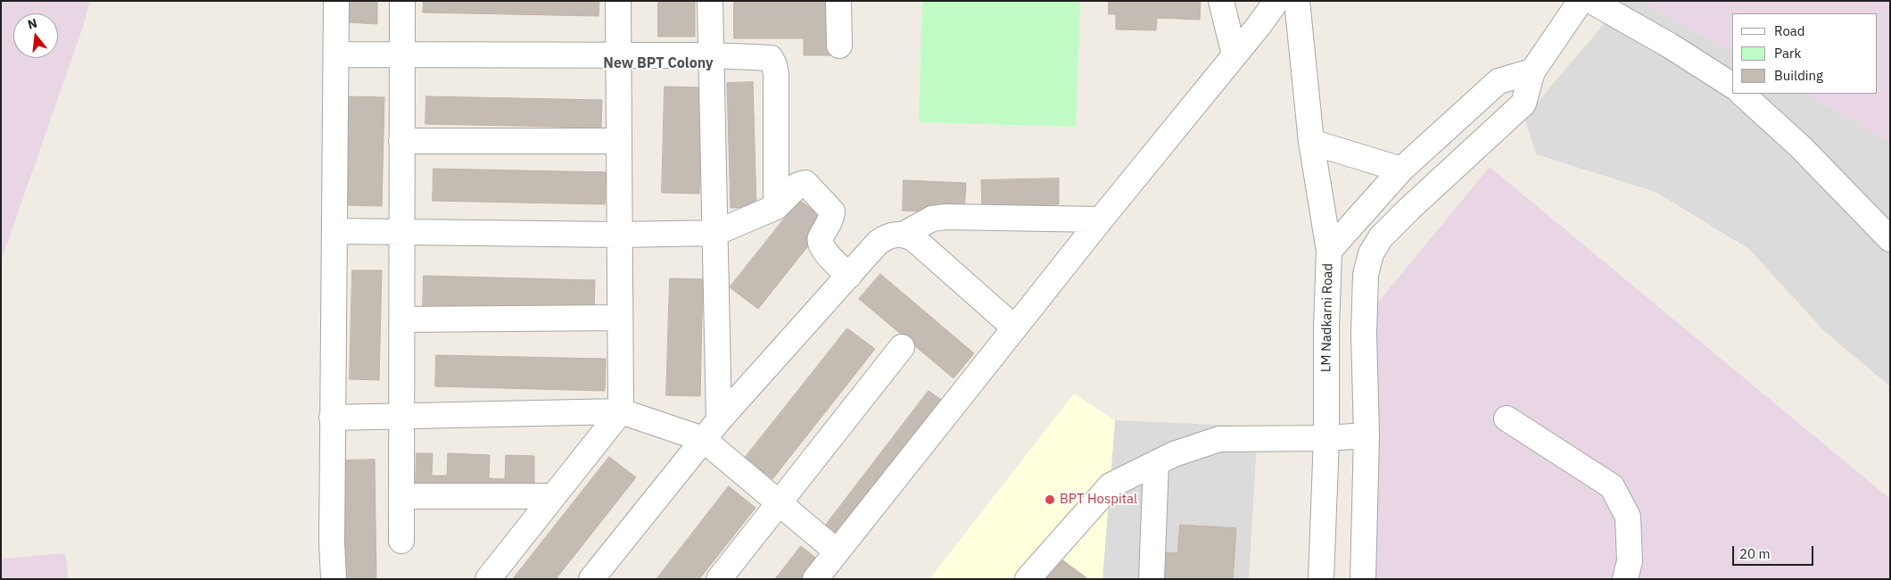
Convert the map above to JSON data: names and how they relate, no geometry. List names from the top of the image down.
{
  "streets": {
    "street": ["LM Nadkarni Road"]
  },
  "districts": ["New BPT Colony"],
  "places": ["BPT Hospital"],
  "legend": ["Road", "Park", "Building"],
  "scale_bar": "20 m",
  "north": "top"
}
